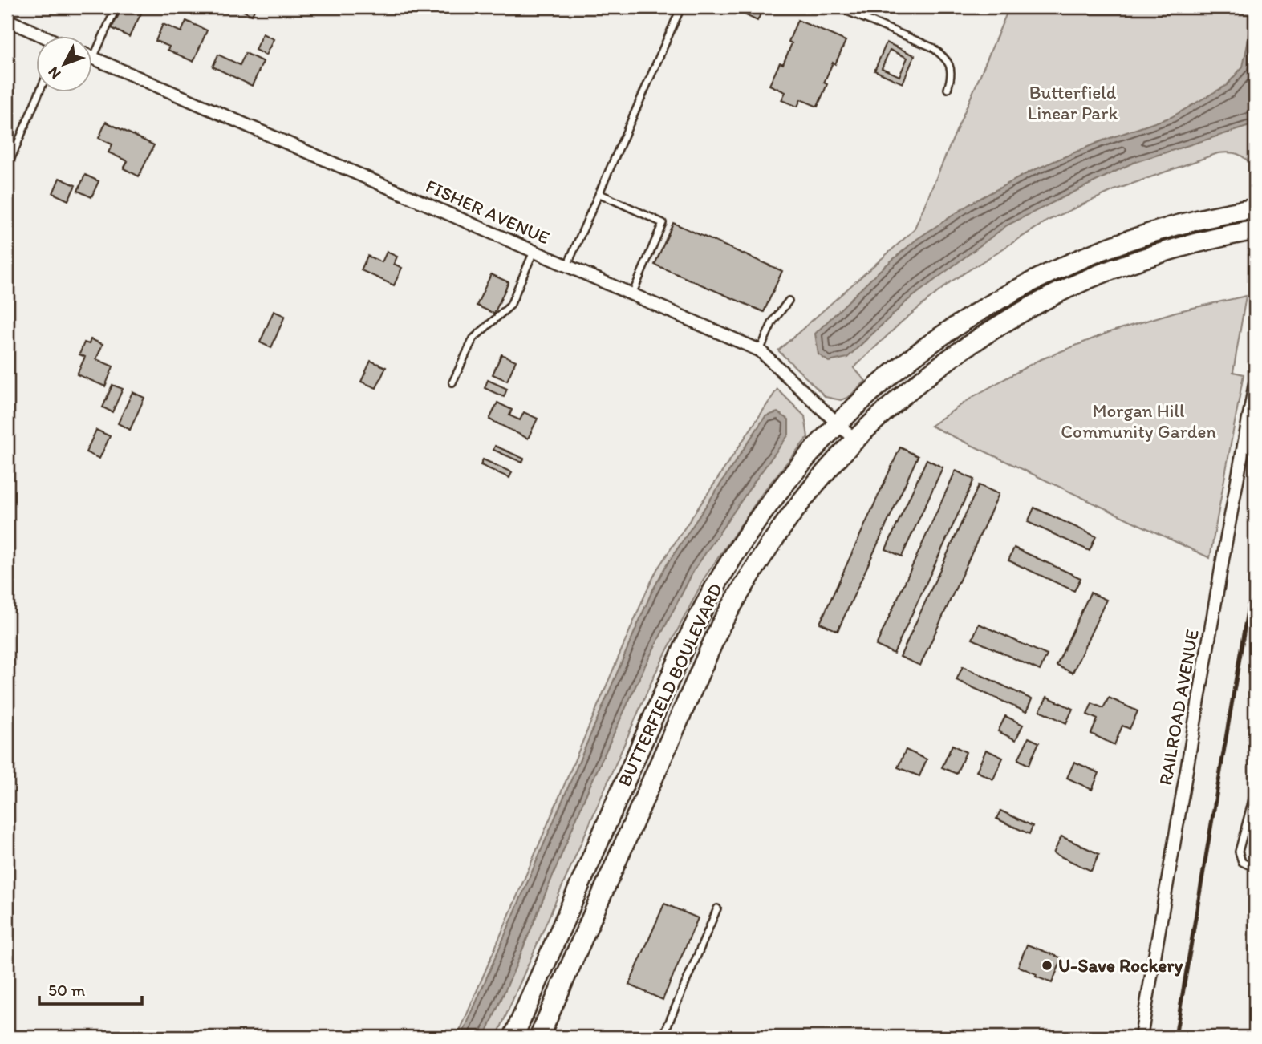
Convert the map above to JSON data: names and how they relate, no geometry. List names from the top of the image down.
{
  "streets": {
    "main road": ["BUTTERFIELD BOULEVARD"],
    "street": ["FISHER AVENUE", "RAILROAD AVENUE"]
  },
  "crossings": [
    ["FISHER AVENUE", "BUTTERFIELD BOULEVARD"]
  ],
  "parks": ["Butterfield Linear Park", "Morgan Hill Community Garden"],
  "places": ["U-Save Rockery"],
  "scale_bar": "50 m",
  "north": "bottom left"
}
